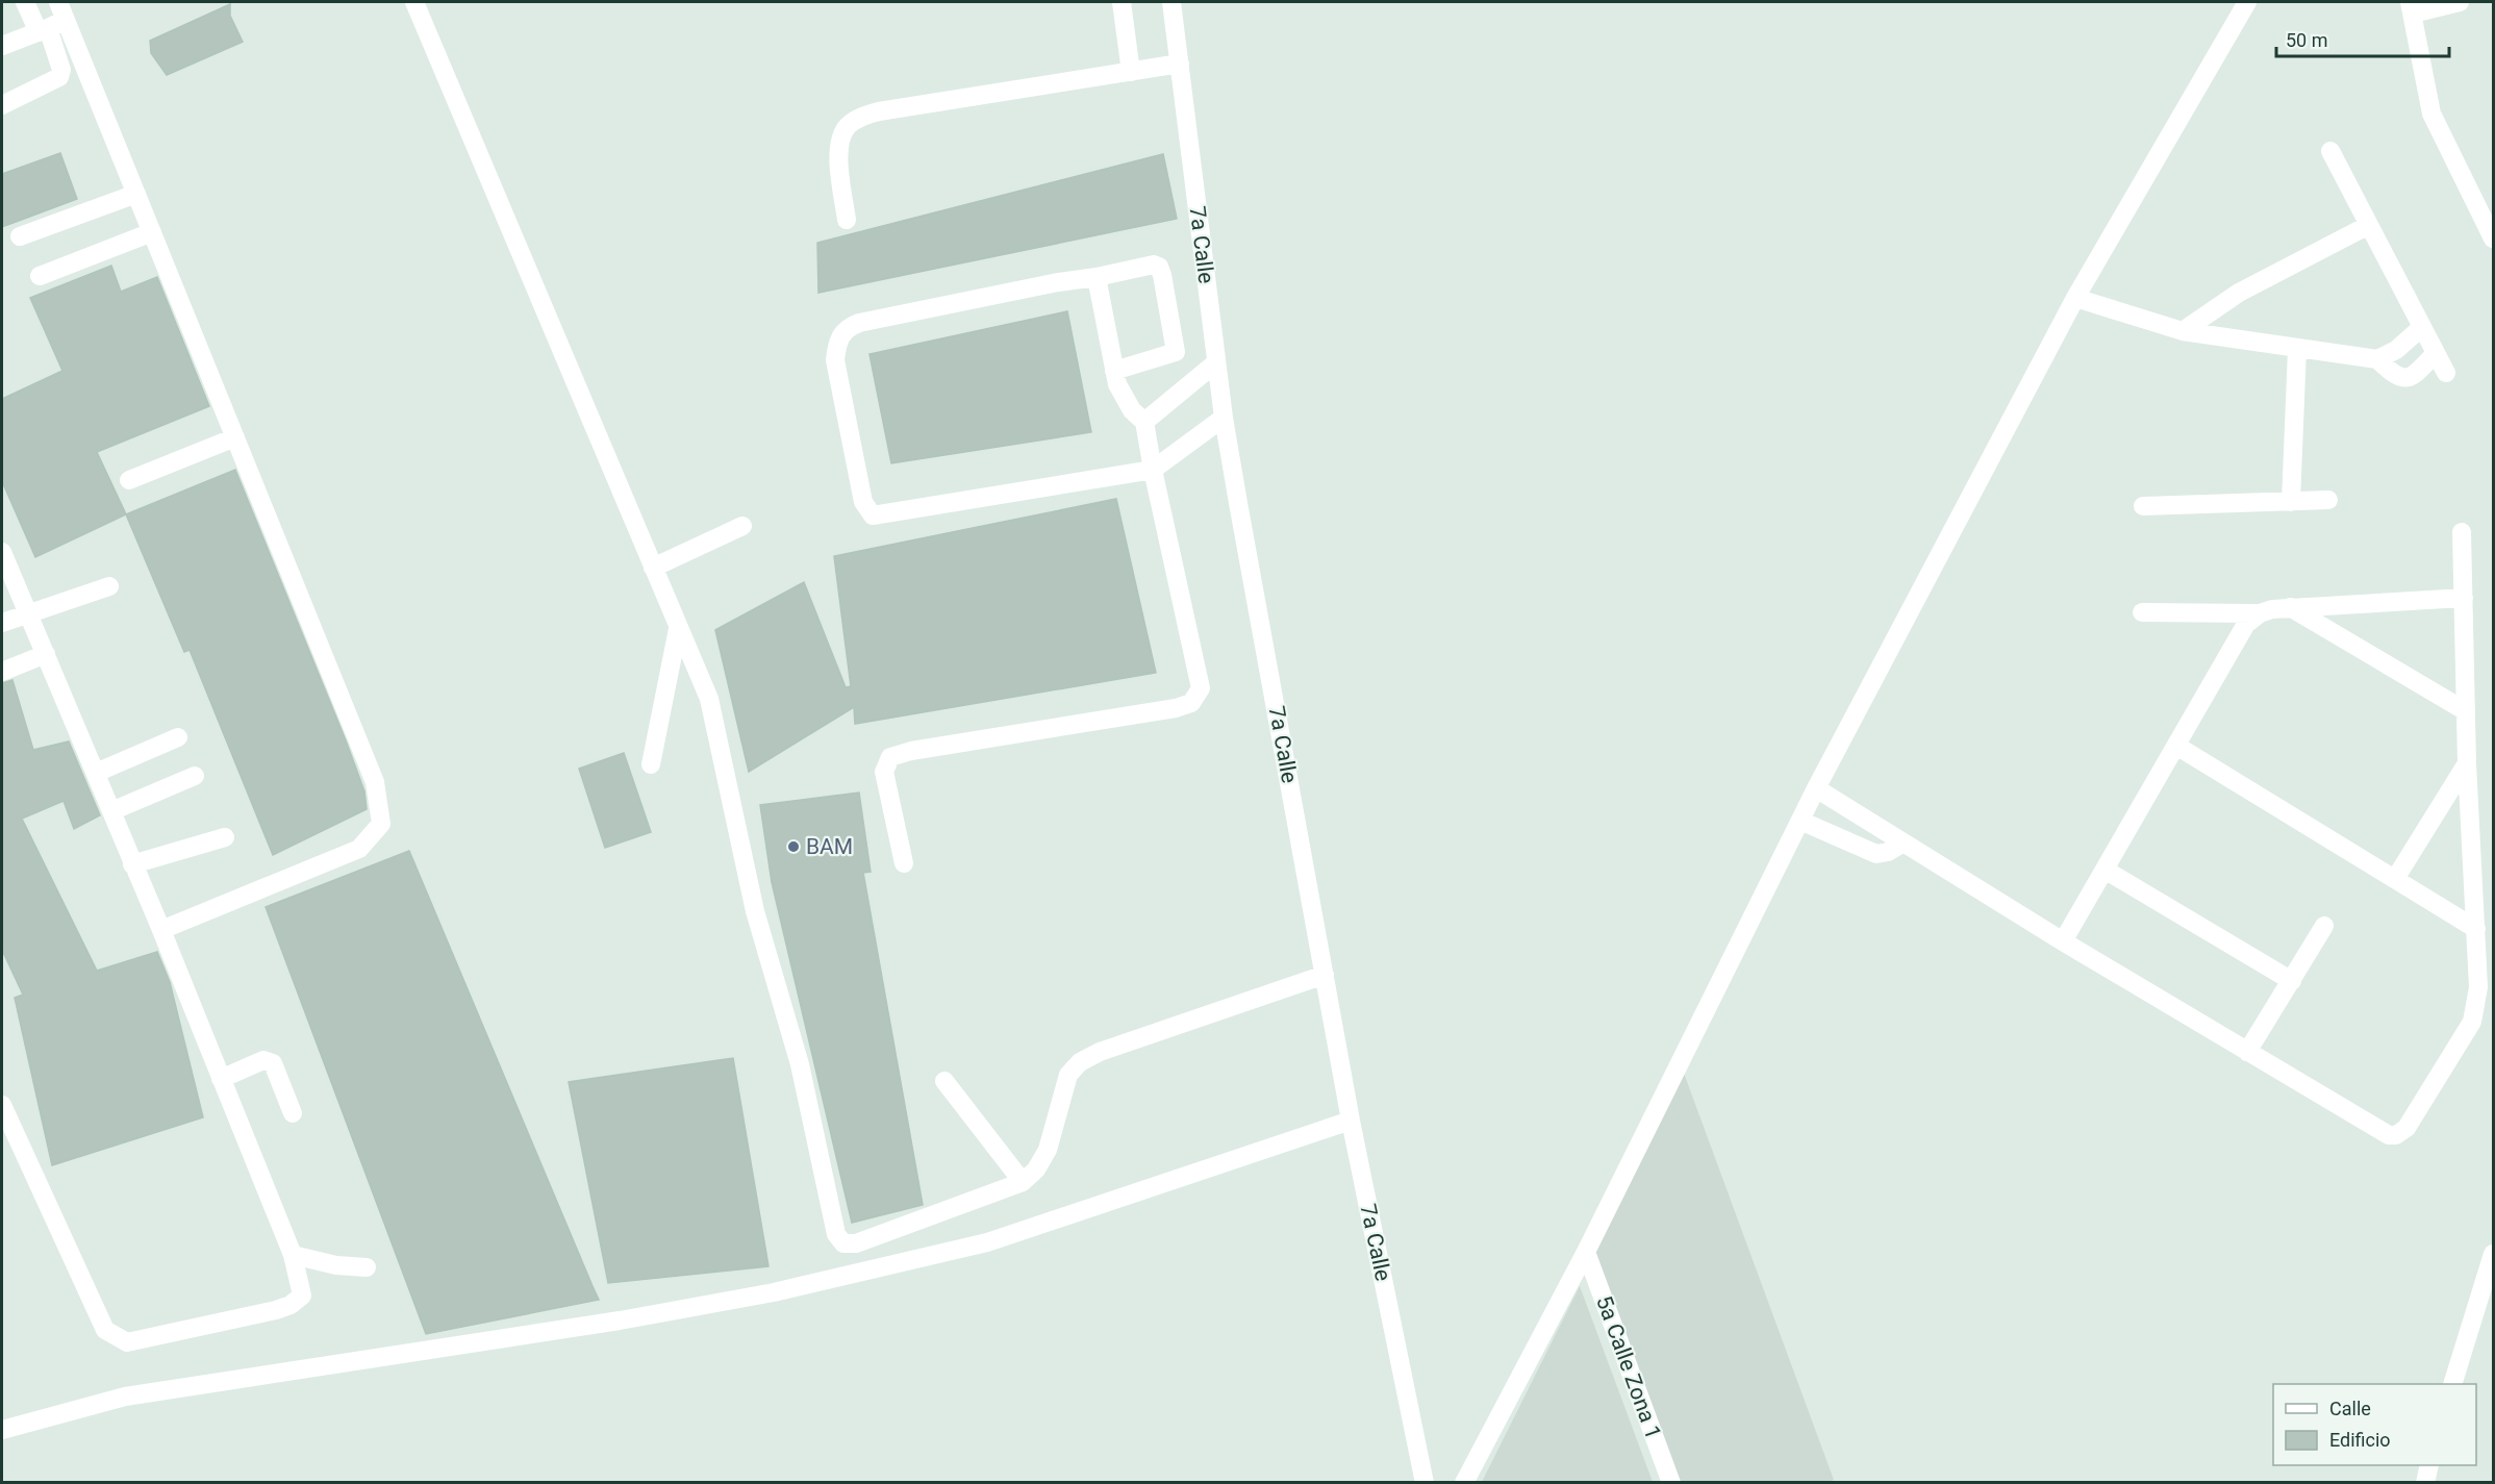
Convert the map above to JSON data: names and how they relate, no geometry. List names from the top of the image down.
{
  "streets": {
    "street": ["7a Calle", "5a Calle Zona 1"]
  },
  "places": ["BAM"],
  "legend": ["Calle", "Edificio"],
  "scale_bar": "50 m"
}
